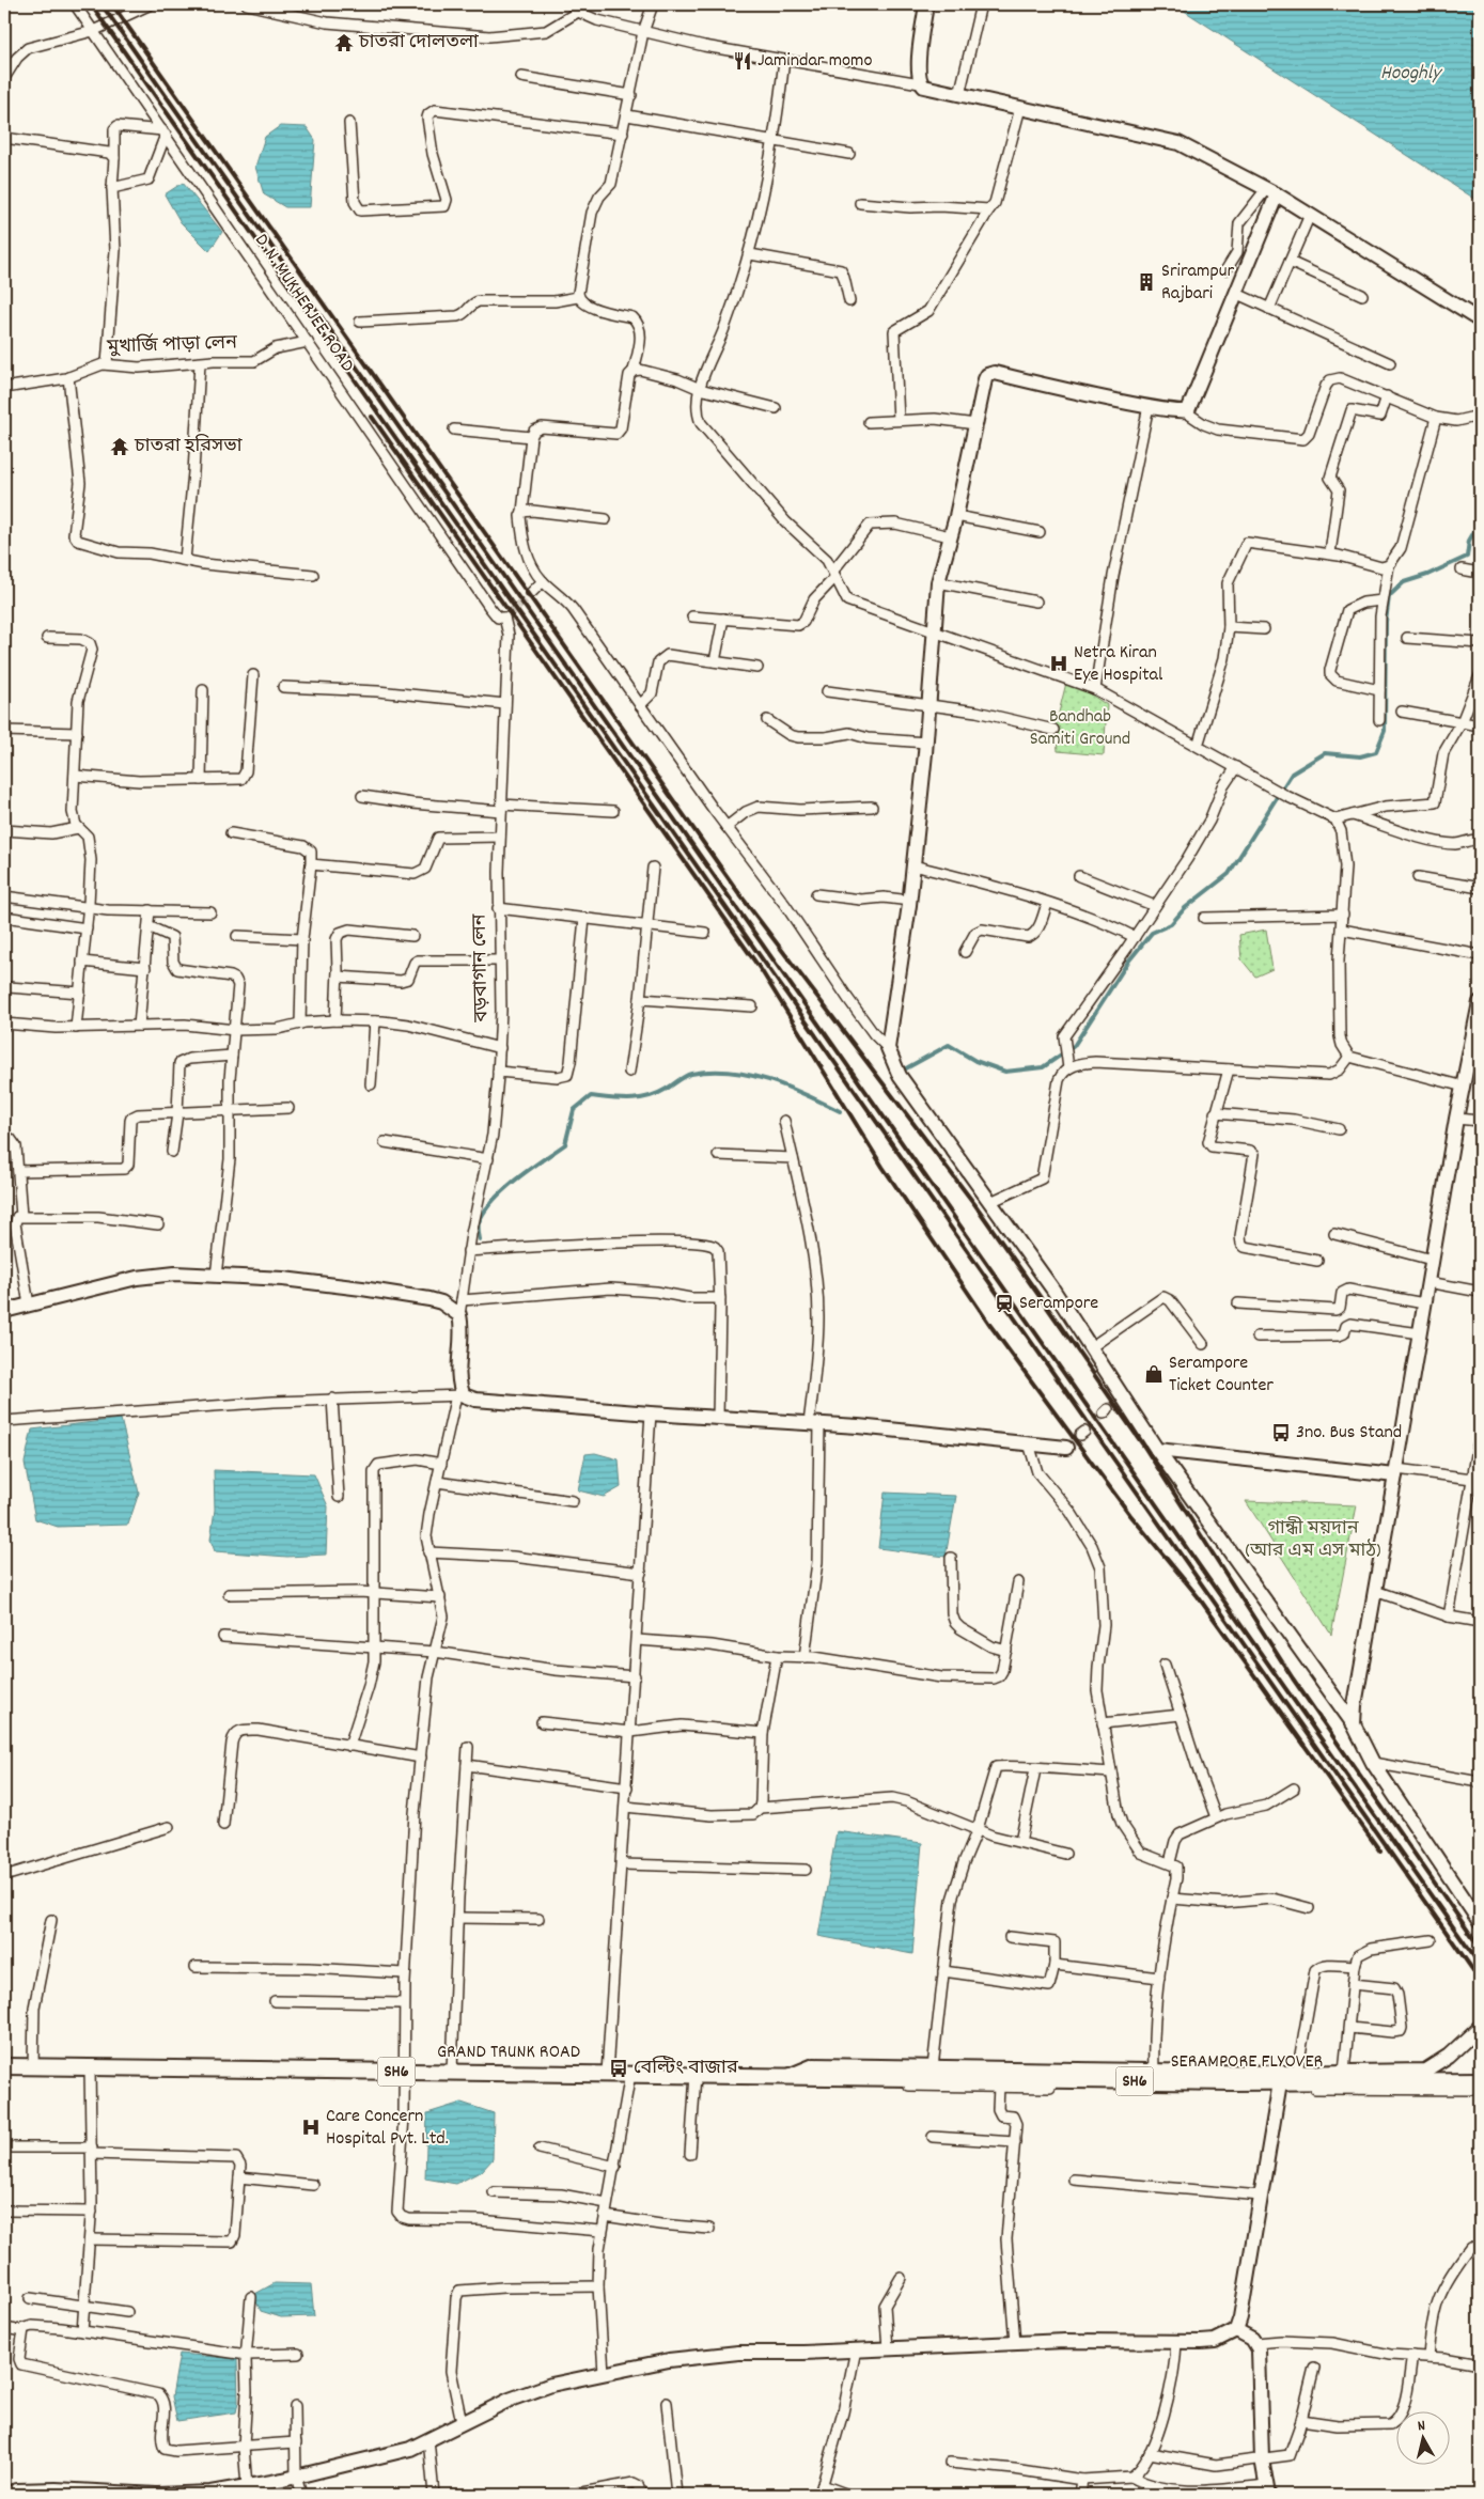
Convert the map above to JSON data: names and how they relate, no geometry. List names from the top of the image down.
{
  "streets": {
    "main road": ["GRAND TRUNK ROAD", "SERAMPORE FLYOVER", "SH6"],
    "street": ["D. N. MUKHERJEE ROAD", "মুখার্জি পাড়া লেন", "বড়বাগান লেন"]
  },
  "crossings": [
    ["D. N. MUKHERJEE ROAD", "মুখার্জি পাড়া লেন"],
    ["D. N. MUKHERJEE ROAD", "বড়বাগান লেন"],
    ["GRAND TRUNK ROAD", "SERAMPORE FLYOVER"]
  ],
  "water": ["Hooghly"],
  "parks": ["Bandhab Samiti Ground", "গান্ধী ময়দান (আর এম এস মাঠ)"],
  "places": {
    "temple": ["চাতরা দোলতলা", "চাতরা হরিসভা"],
    "restaurant": ["Jamindar momo"],
    "building": ["Srirampur Rajbari"],
    "hospital": ["Netra Kiran Eye Hospital", "Care Concern Hospital Pvt. Ltd."],
    "station": ["Serampore"],
    "shop": ["Serampore Ticket Counter"],
    "bus stop": ["3no. Bus Stand", "বেল্টিং বাজার"]
  },
  "north": "top"
}
